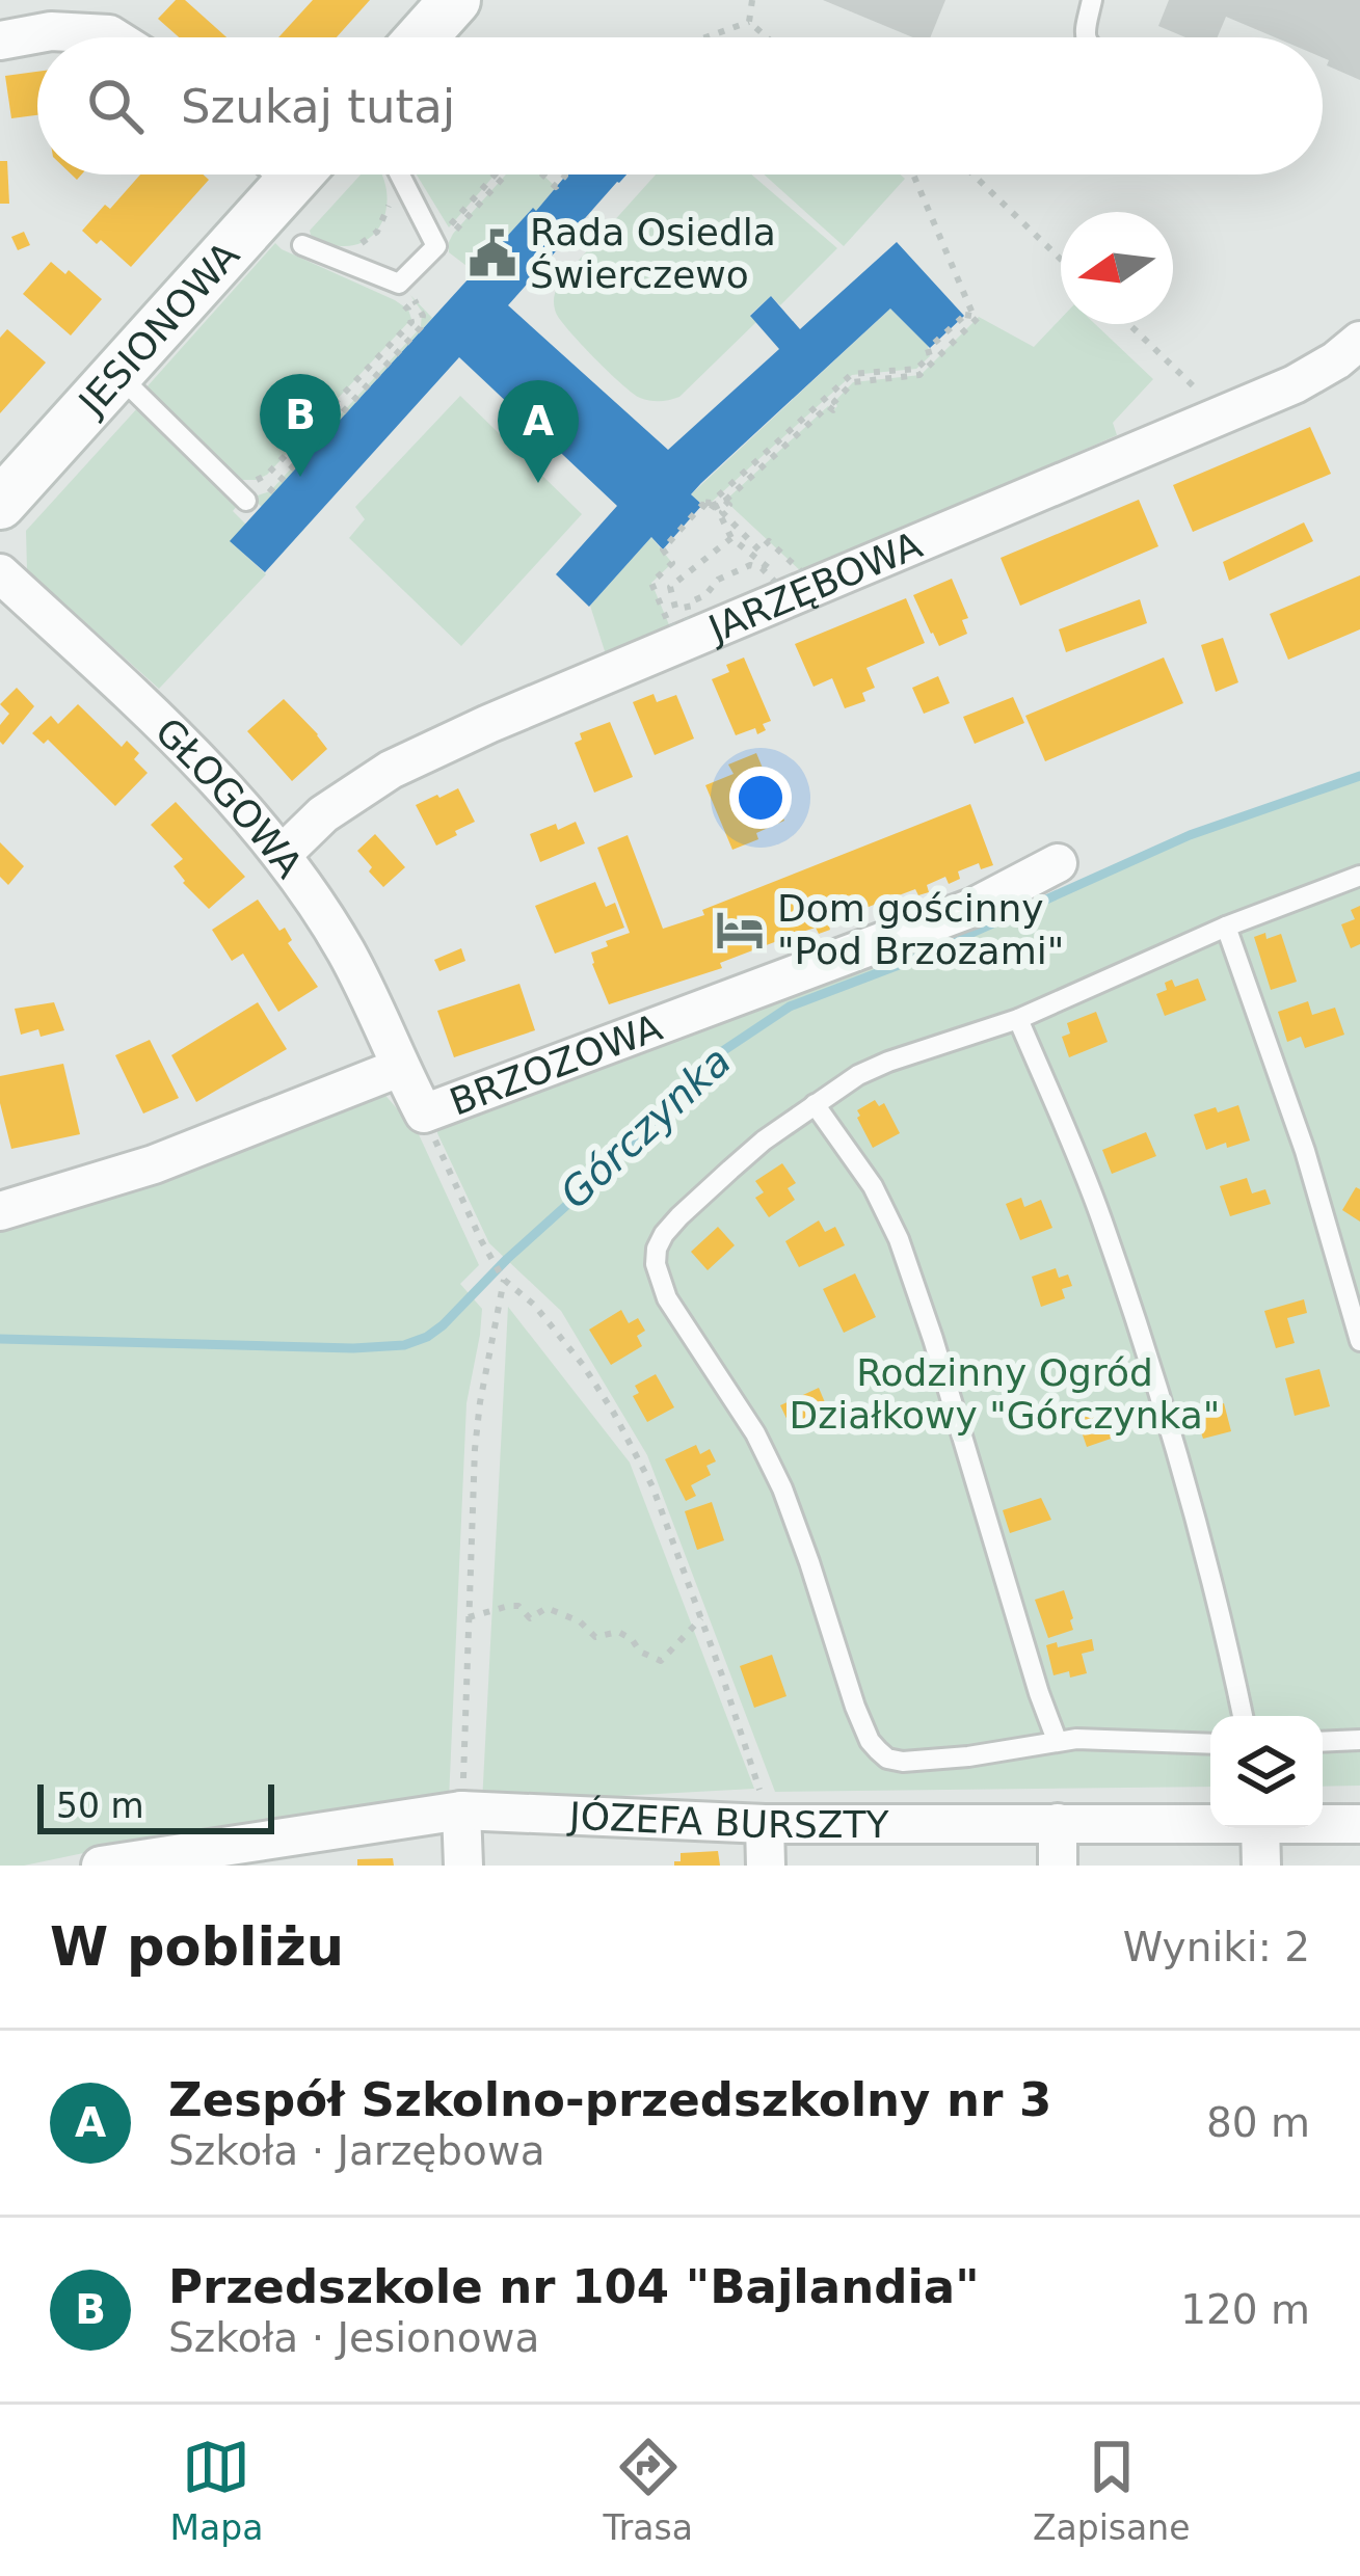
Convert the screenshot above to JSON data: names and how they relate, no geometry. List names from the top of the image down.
{
  "streets": {
    "street": [
      "JESIONOWA",
      "JARZĘBOWA",
      "GŁOGOWA",
      "BRZOZOWA",
      "JÓZEFA BURSZTY"
    ]
  },
  "crossings": [
    ["JARZĘBOWA", "GŁOGOWA"],
    ["GŁOGOWA", "BRZOZOWA"]
  ],
  "water": ["Górczynka"],
  "parks": ["Rodzinny Ogród Działkowy \"Górczynka\""],
  "places": {
    "public building": ["Rada Osiedla Świerczewo"],
    "hotel": ["Dom gościnny \"Pod Brzozami\""]
  },
  "scale_bar": "50 m",
  "north": "left",
  "page": {
    "search": "Szukaj tutaj",
    "pins": ["B", "A"],
    "scale": "50 m",
    "heading": ["W pobliżu", "Wyniki: 2"],
    "list": [
      {
        "mark": "A",
        "name": "Zespół Szkolno-przedszkolny nr 3",
        "note": "Szkoła · Jarzębowa",
        "value": "80 m"
      },
      {
        "mark": "B",
        "name": "Przedszkole nr 104 \"Bajlandia\"",
        "note": "Szkoła · Jesionowa",
        "value": "120 m"
      }
    ],
    "nav": ["Mapa", "Trasa", "Zapisane"]
  }
}
